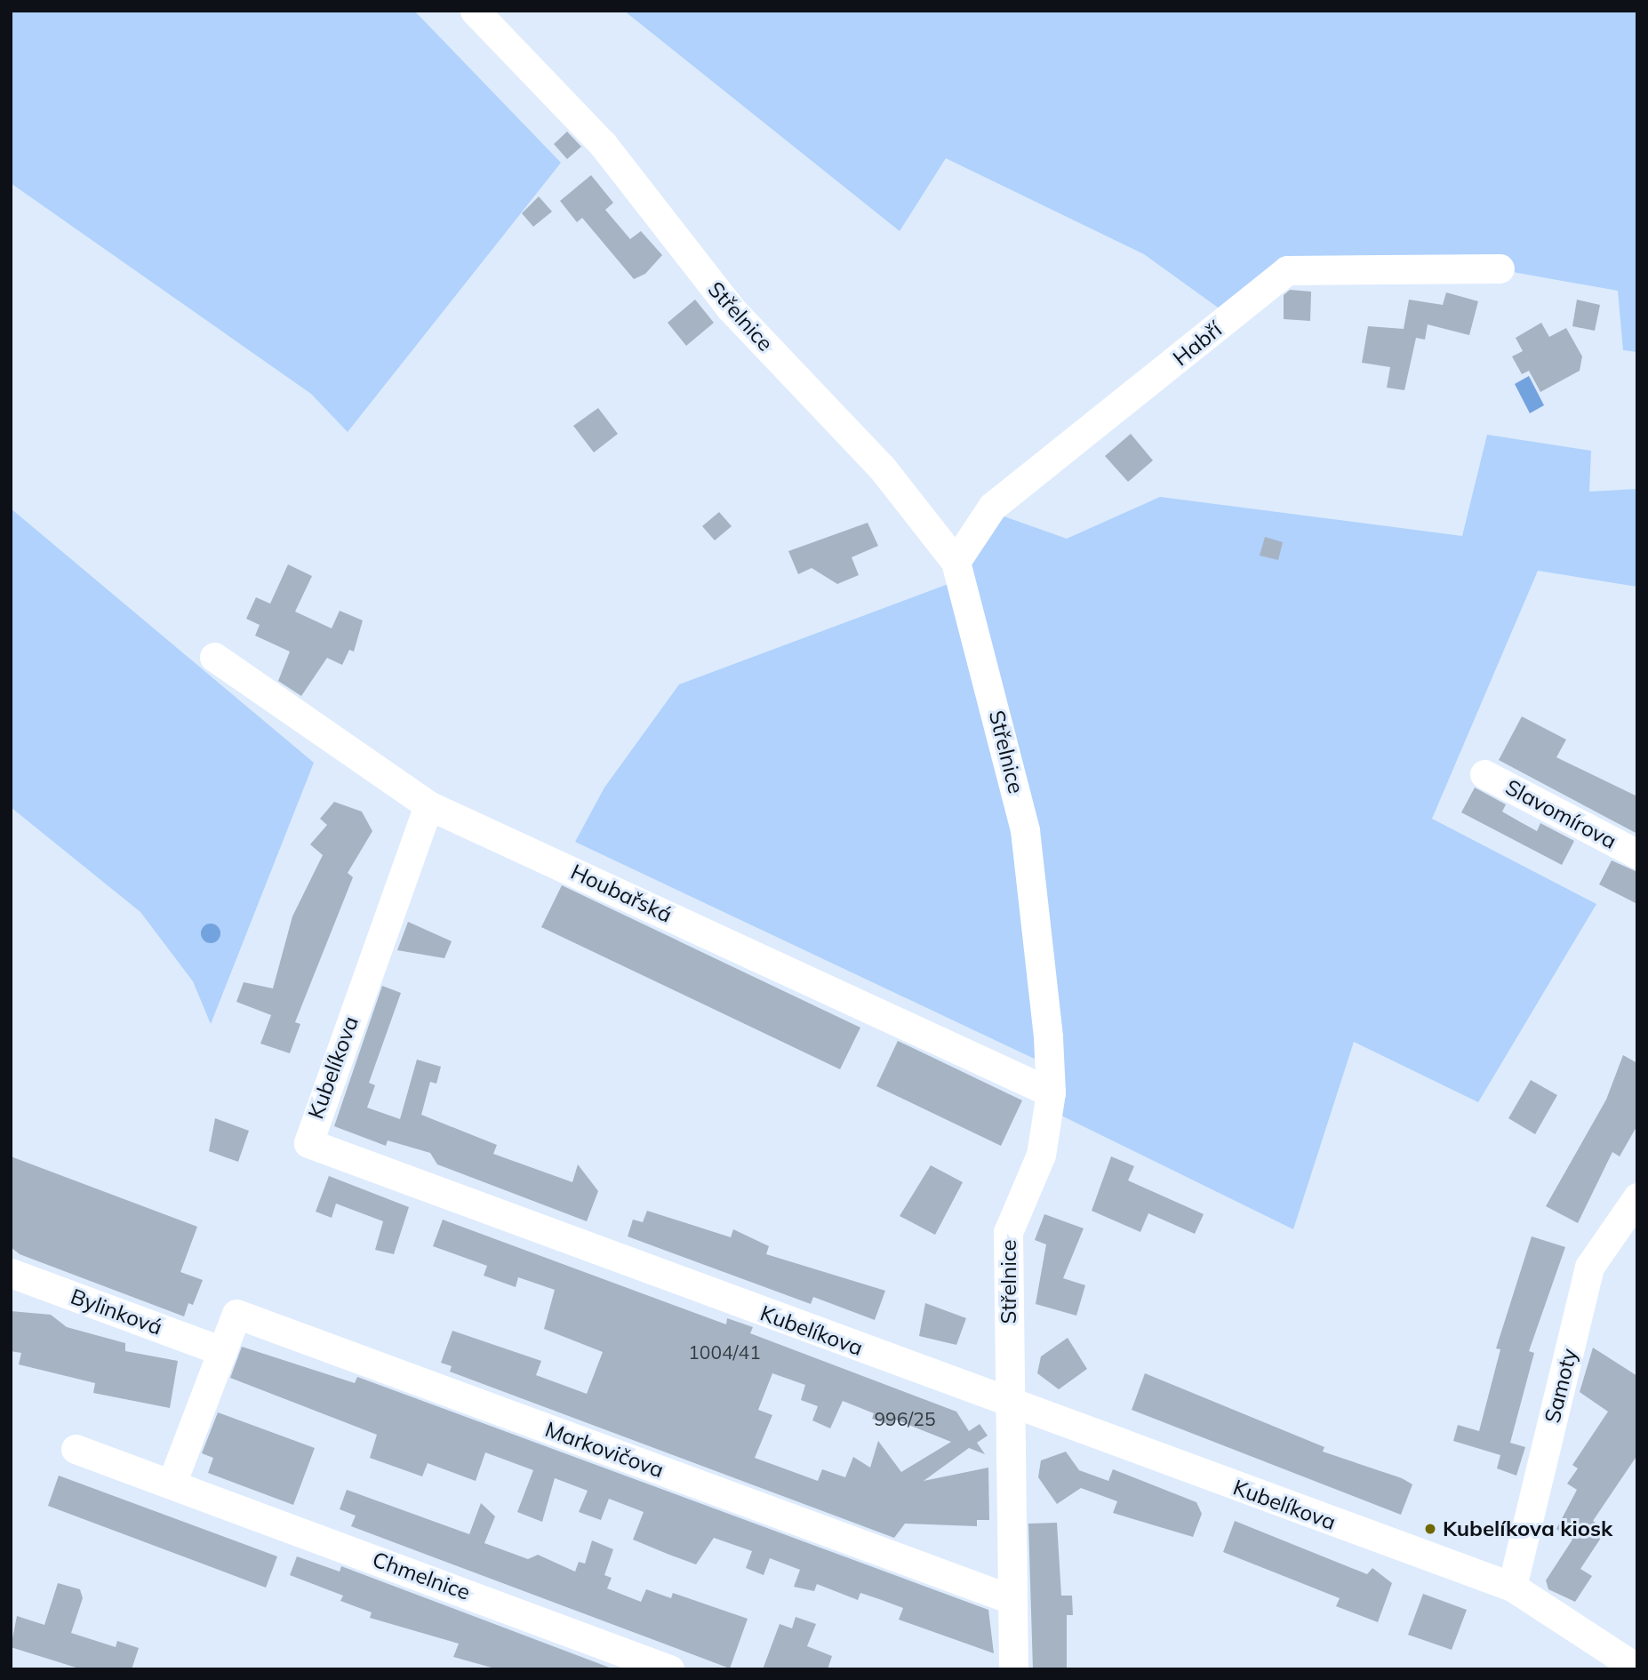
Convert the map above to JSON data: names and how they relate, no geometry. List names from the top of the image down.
{
  "streets": {
    "street": [
      "Střelnice",
      "Habří",
      "Slavomírova",
      "Houbařská",
      "Kubelíkova",
      "Bylinková",
      "Samoty",
      "Markovičova",
      "Chmelnice"
    ]
  },
  "crossings": [
    ["Střelnice", "Habří"],
    ["Střelnice", "Houbařská"],
    ["Střelnice", "Kubelíkova"],
    ["Střelnice", "Markovičova"],
    ["Houbařská", "Kubelíkova"],
    ["Kubelíkova", "Samoty"],
    ["Bylinková", "Markovičova"]
  ],
  "places": ["Kubelíkova kiosk"],
  "house_numbers": ["1004/41", "996/25"]
}
